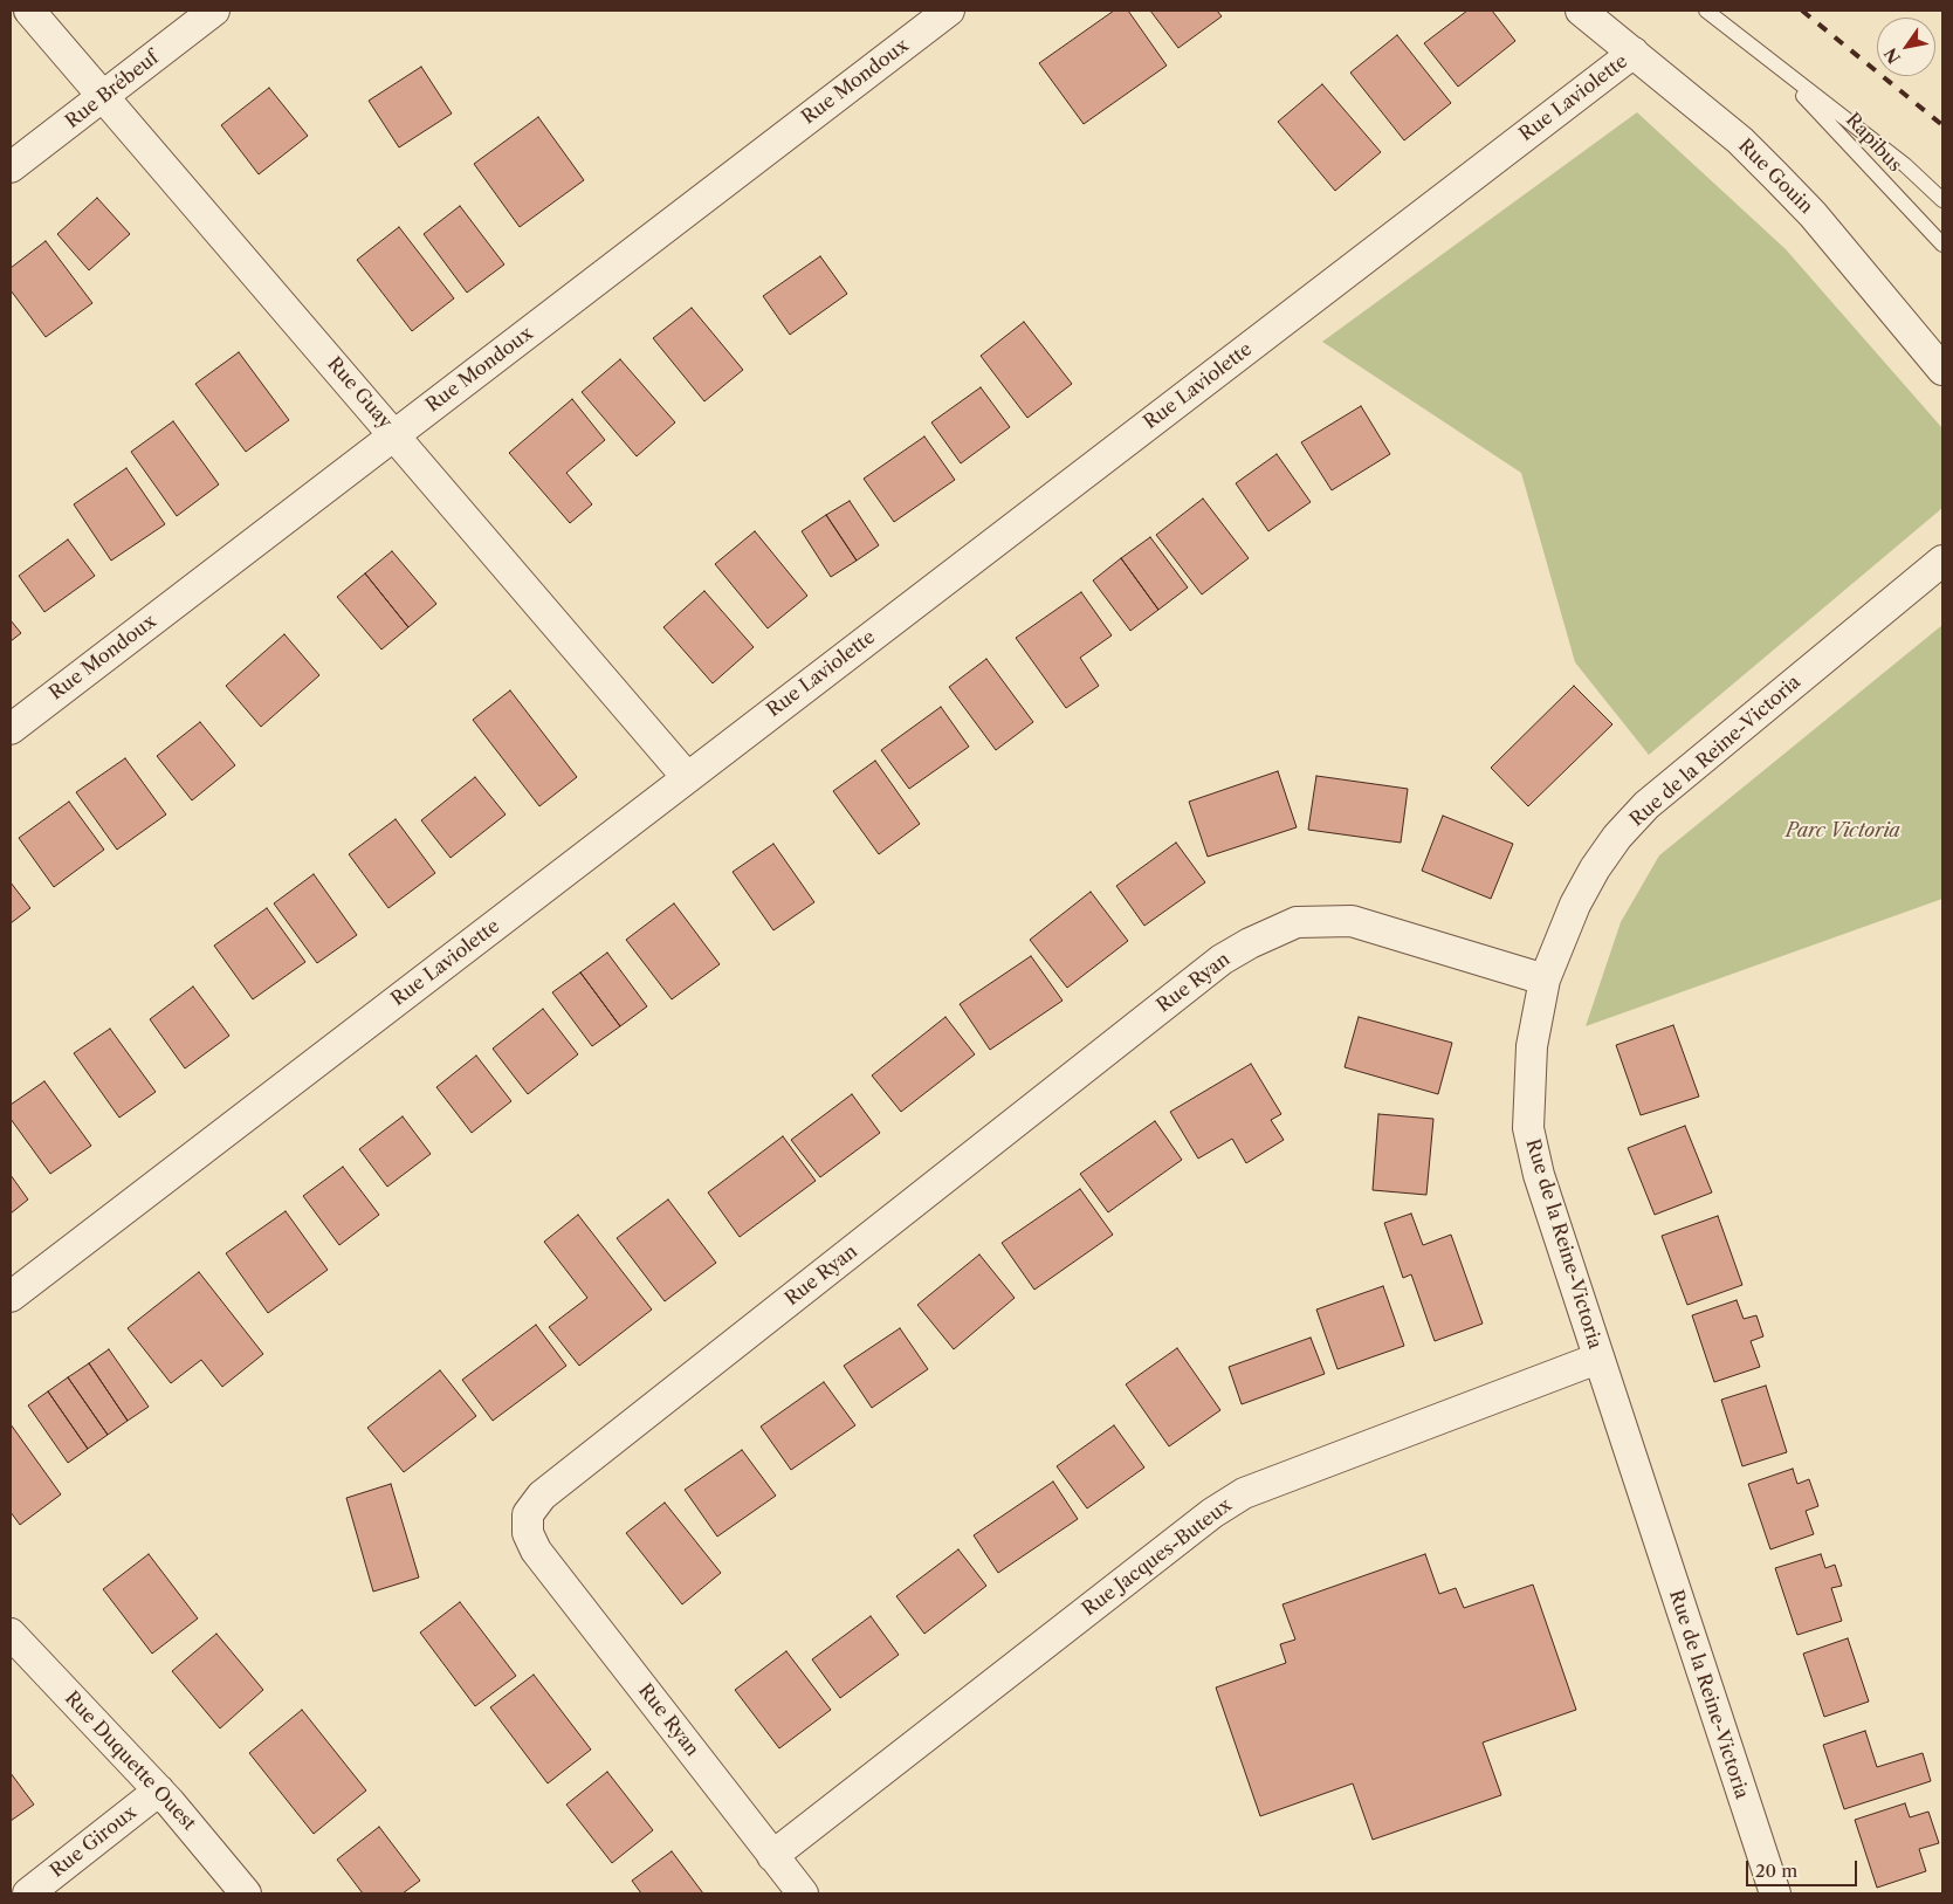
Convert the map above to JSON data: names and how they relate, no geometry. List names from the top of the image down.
{
  "streets": {
    "street": [
      "Rue Mondoux",
      "Rue Brébeuf",
      "Rue Laviolette",
      "Rue Gouin",
      "Rue Guay",
      "Rue de la Reine-Victoria",
      "Rue Ryan",
      "Rue Jacques-Buteux",
      "Rue Duquette Ouest",
      "Rue Giroux"
    ],
    "lane": ["Rapibus"]
  },
  "crossings": [
    ["Rue Mondoux", "Rue Guay"],
    ["Rue Brébeuf", "Rue Guay"],
    ["Rue Laviolette", "Rue Gouin"],
    ["Rue Laviolette", "Rue Guay"],
    ["Rue de la Reine-Victoria", "Rue Ryan"],
    ["Rue de la Reine-Victoria", "Rue Jacques-Buteux"],
    ["Rue Ryan", "Rue Jacques-Buteux"],
    ["Rue Duquette Ouest", "Rue Giroux"]
  ],
  "parks": ["Parc Victoria"],
  "scale_bar": "20 m",
  "north": "bottom left"
}
